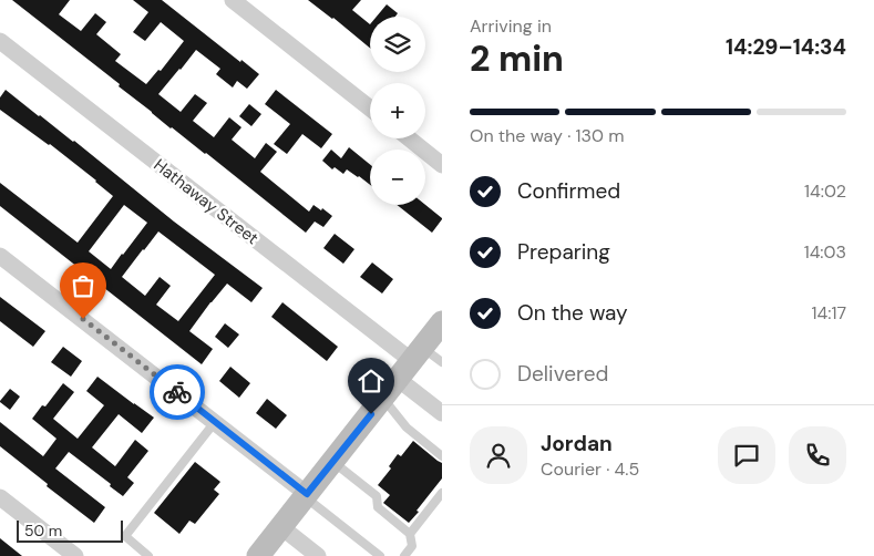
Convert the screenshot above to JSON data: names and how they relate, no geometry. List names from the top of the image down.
{
  "streets": {
    "street": ["Hathaway Street"]
  },
  "scale_bar": "50 m",
  "page": {
    "heading": ["2 min", "Arriving in", "14:29–14:34"],
    "panel": ["Jordan", "Courier · 4.5"],
    "map_buttons": ["+", "−"],
    "bar": "On the way · 130 m",
    "list": [
      ["Confirmed", "14:02"],
      ["Preparing", "14:03"],
      ["On the way", "14:17"],
      "Delivered"
    ],
    "scale": "50 m"
  }
}
